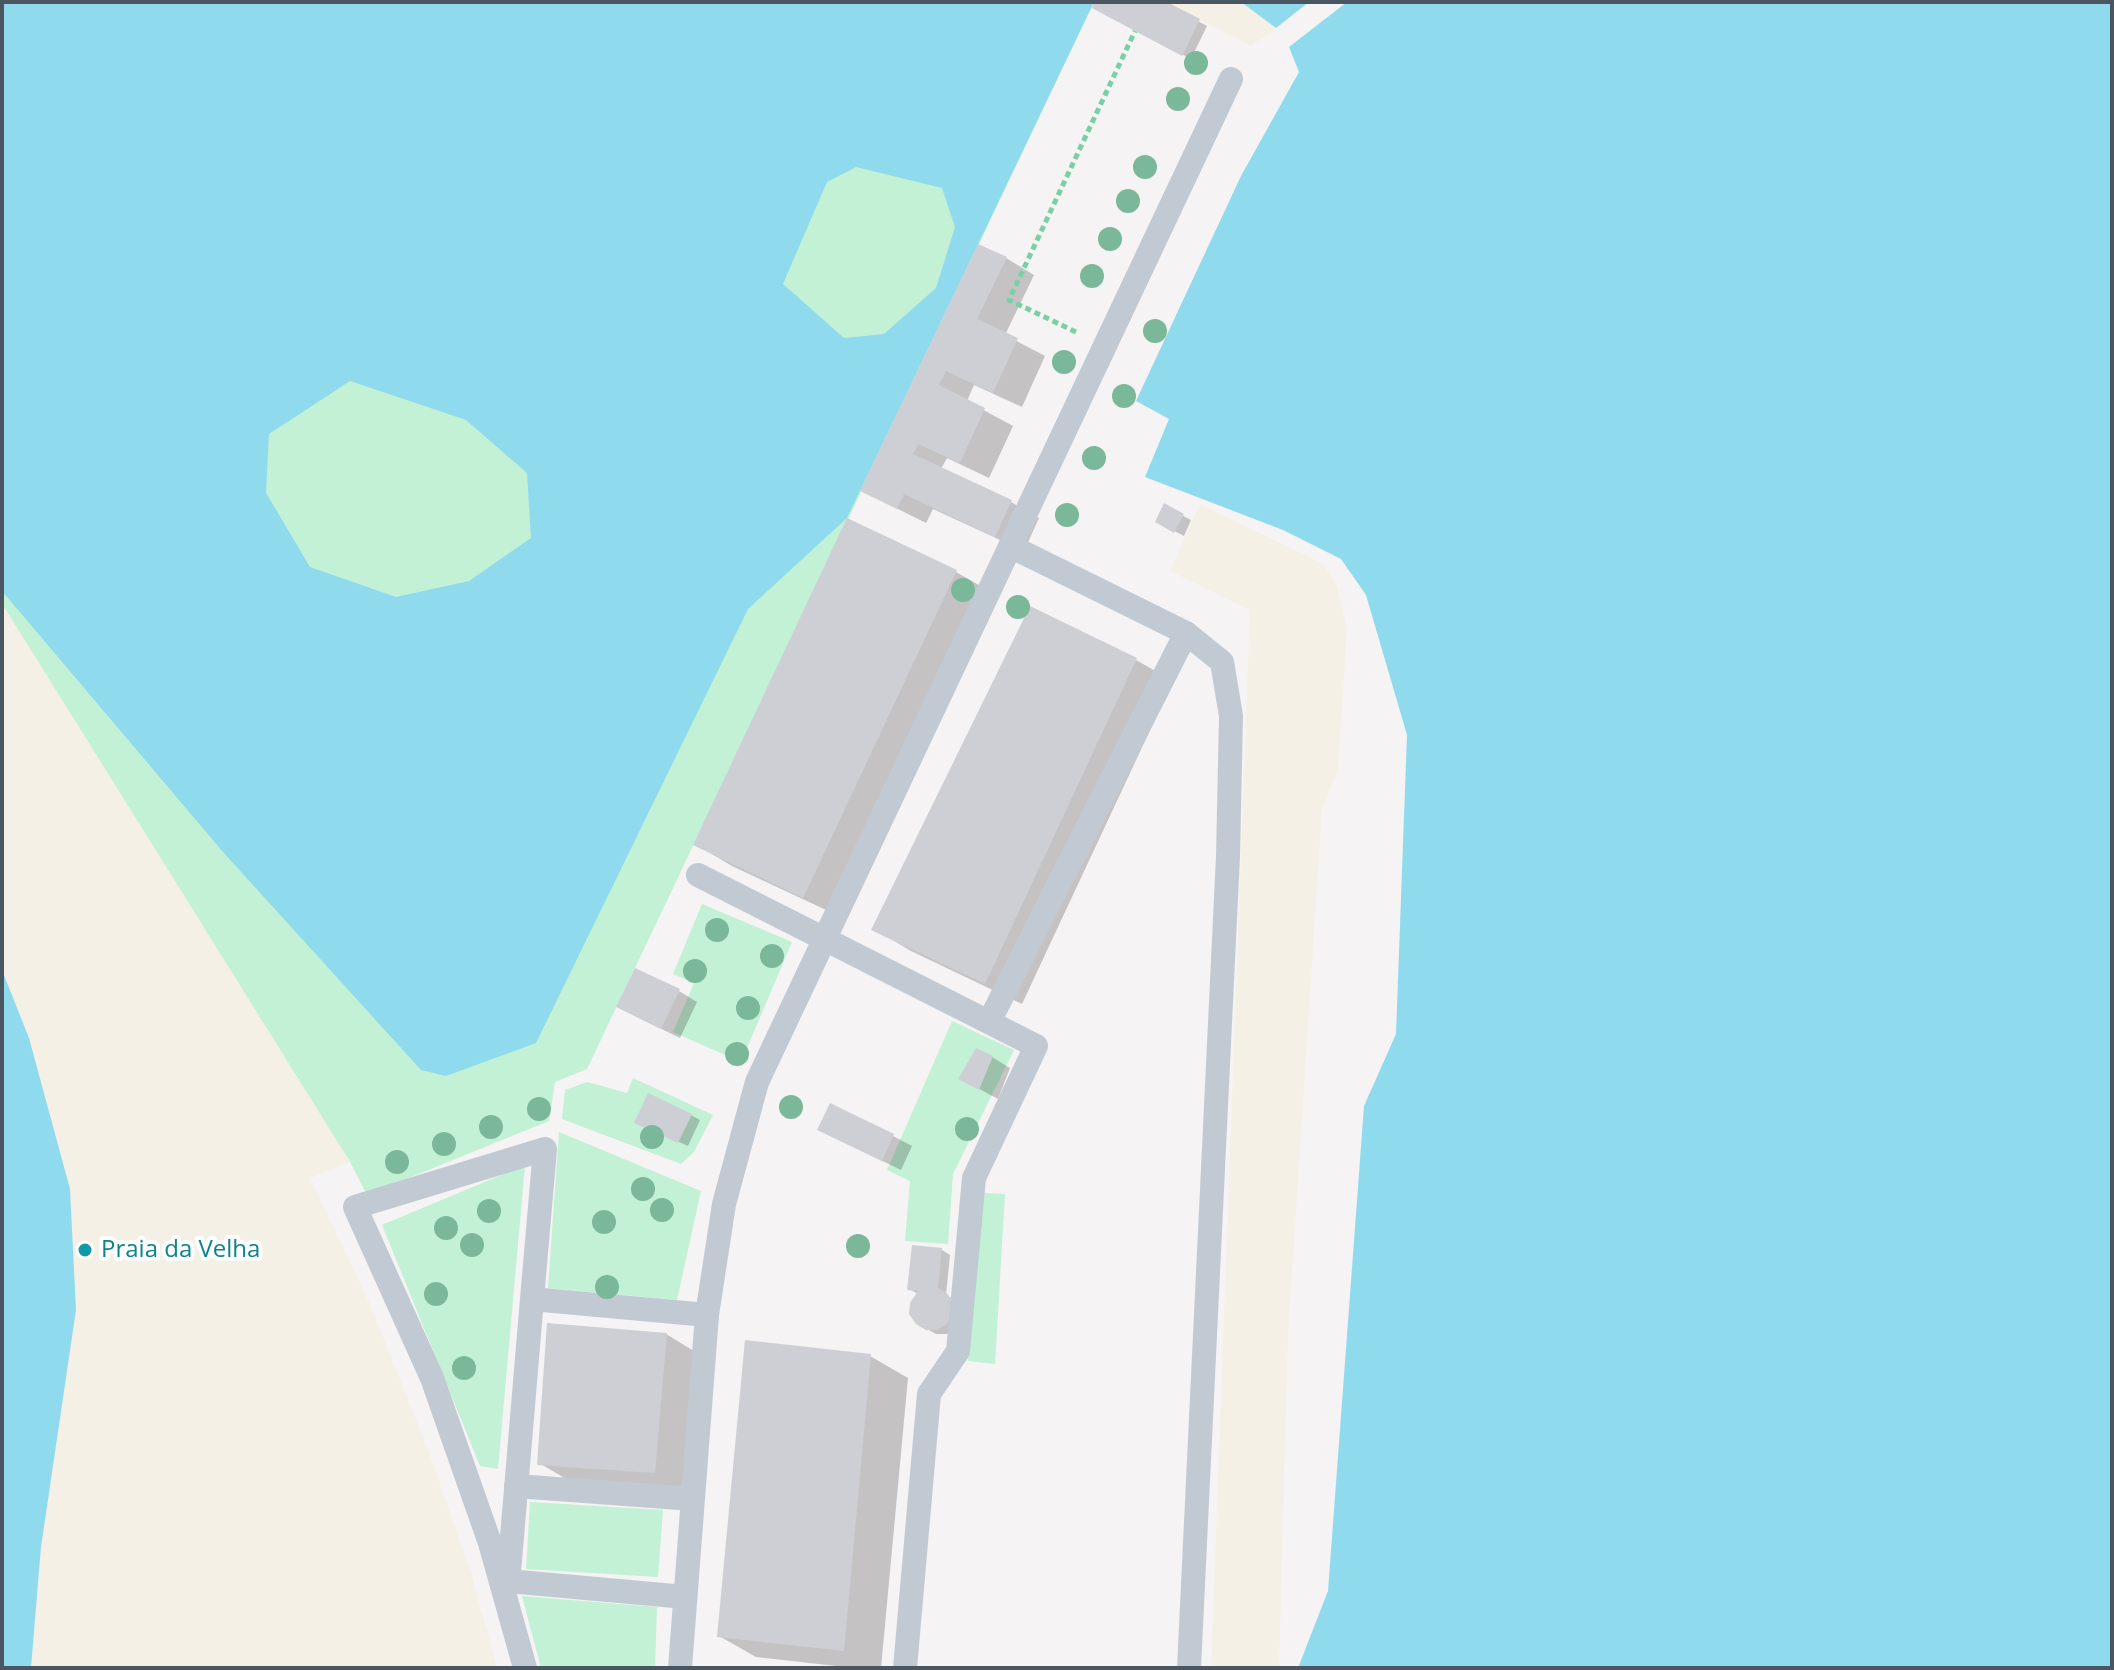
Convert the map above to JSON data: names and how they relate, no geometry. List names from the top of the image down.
{
  "places": ["Praia da Velha"]
}
